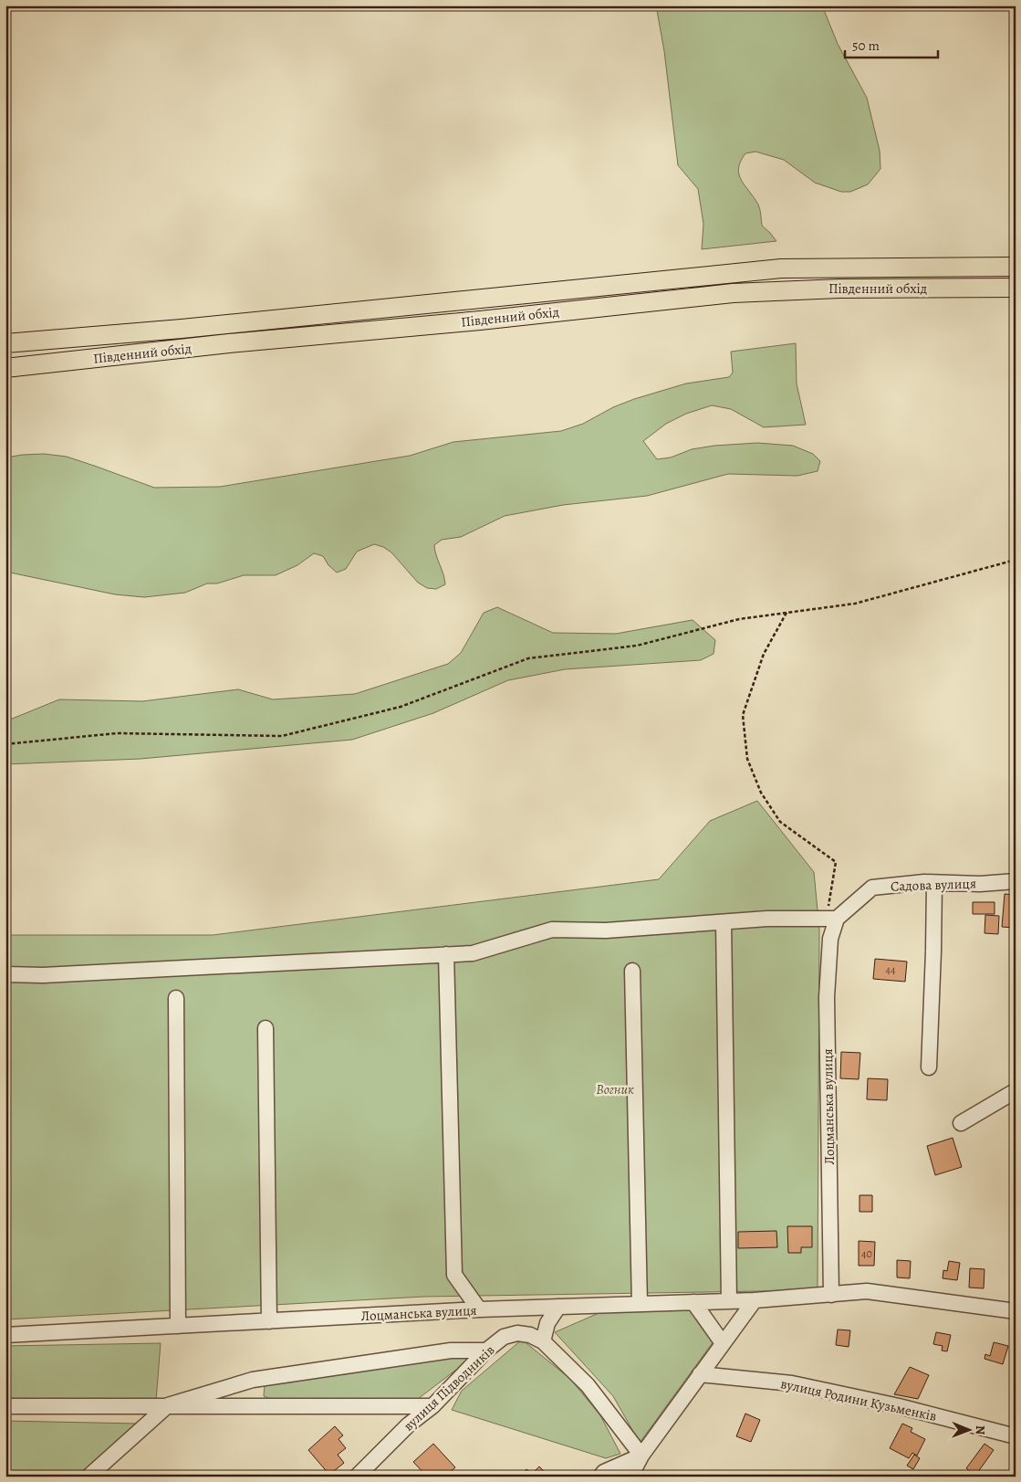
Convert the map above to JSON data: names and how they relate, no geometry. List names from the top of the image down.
{
  "streets": {
    "main road": ["Південний обхід"],
    "street": [
      "Садова вулиця",
      "Лоцманська вулиця",
      "вулиця Підводників",
      "вулиця Родини Кузьменків"
    ]
  },
  "crossings": [
    ["Садова вулиця", "Лоцманська вулиця"]
  ],
  "parks": ["Вогник"],
  "house_numbers": ["44", "40"],
  "scale_bar": "50 m",
  "north": "right"
}
